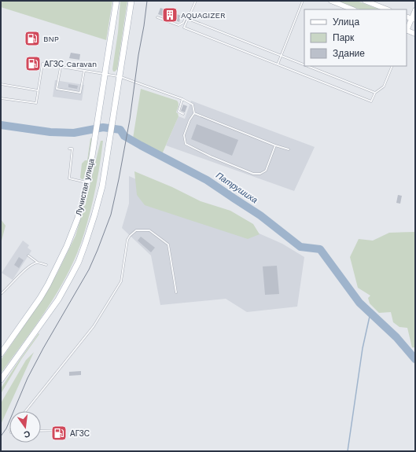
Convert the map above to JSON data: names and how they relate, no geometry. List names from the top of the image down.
{
  "streets": {
    "main road": ["Лучистая улица"]
  },
  "water": ["Патрушиха"],
  "places": {
    "building": ["AQUAGIZER"],
    "fuel station": ["BNP", "АГЗС Caravan", "АГЗС"]
  },
  "legend": ["Улица", "Парк", "Здание"],
  "north": "bottom"
}
